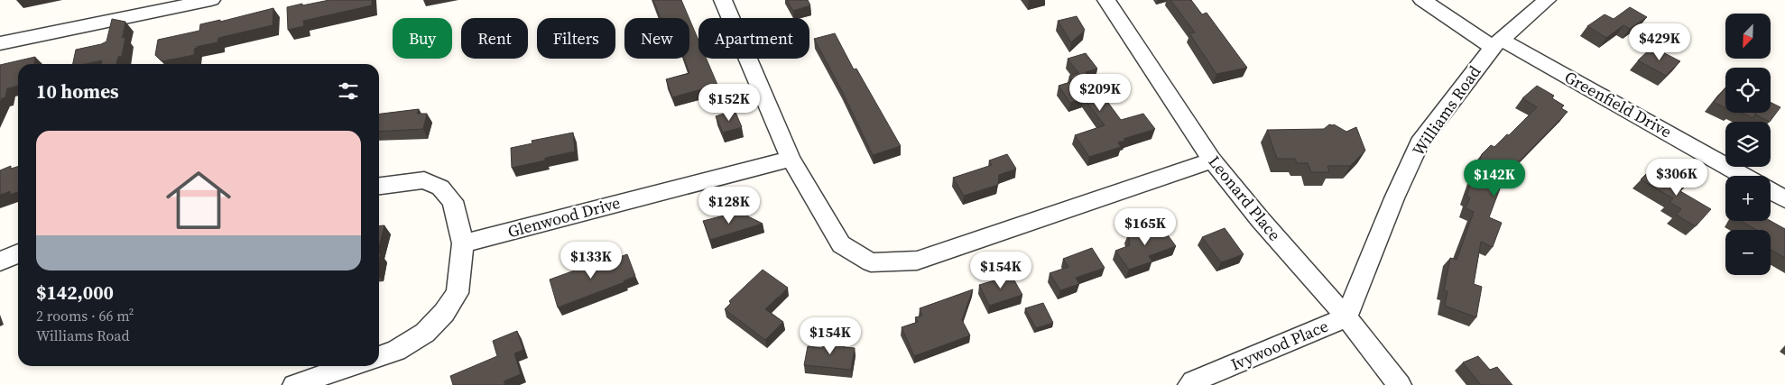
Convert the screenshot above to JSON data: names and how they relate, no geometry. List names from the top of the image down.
{
  "streets": {
    "street": [
      "Greenfield Drive",
      "Williams Road",
      "Leonard Place",
      "Glenwood Drive",
      "Ivywood Place"
    ]
  },
  "crossings": [
    ["Greenfield Drive", "Williams Road"],
    ["Williams Road", "Leonard Place"],
    ["Williams Road", "Ivywood Place"],
    ["Leonard Place", "Ivywood Place"]
  ],
  "north": "bottom left",
  "page": {
    "map_buttons": ["+", "−"],
    "chip": [
      "Buy",
      "Rent",
      "Filters",
      "New",
      "Apartment"
    ],
    "price": [
      "$429K",
      "$209K",
      "$152K",
      "$306K",
      "$142K",
      "$128K",
      "$165K",
      "$133K",
      "$154K",
      "$154K"
    ],
    "heading": "10 homes",
    "list": [
      {
        "name": "$142,000",
        "note": "2 rooms · 66 m² · Williams Road"
      }
    ]
  }
}
